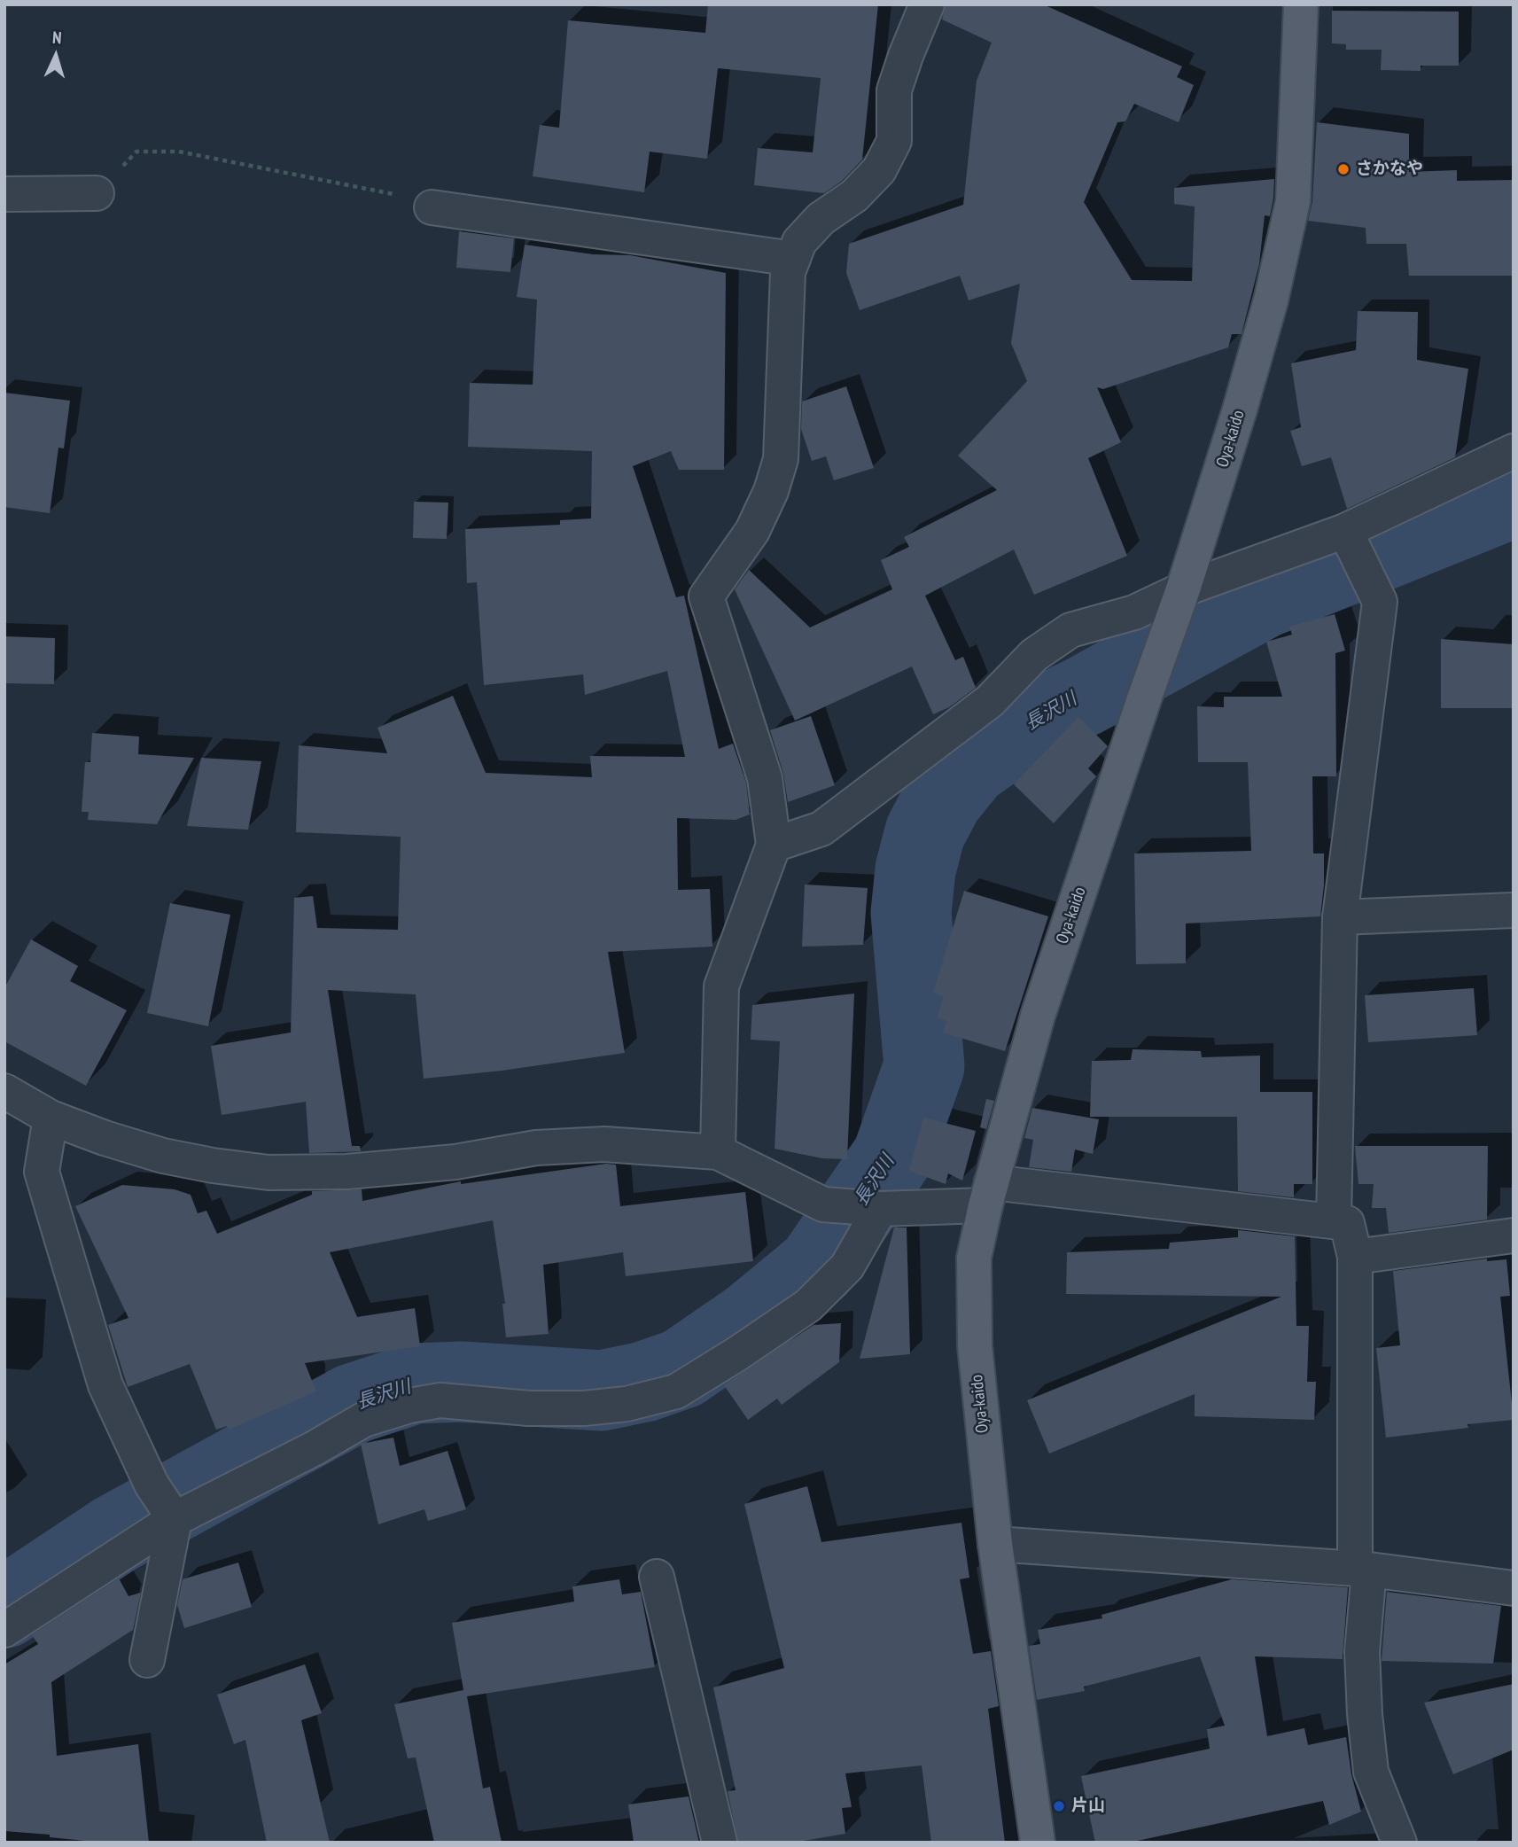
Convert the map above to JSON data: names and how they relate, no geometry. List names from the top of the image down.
{
  "streets": {
    "main road": ["Oya-kaido"]
  },
  "water": ["長沢川"],
  "places": ["さかなや", "片山"],
  "north": "top"
}
